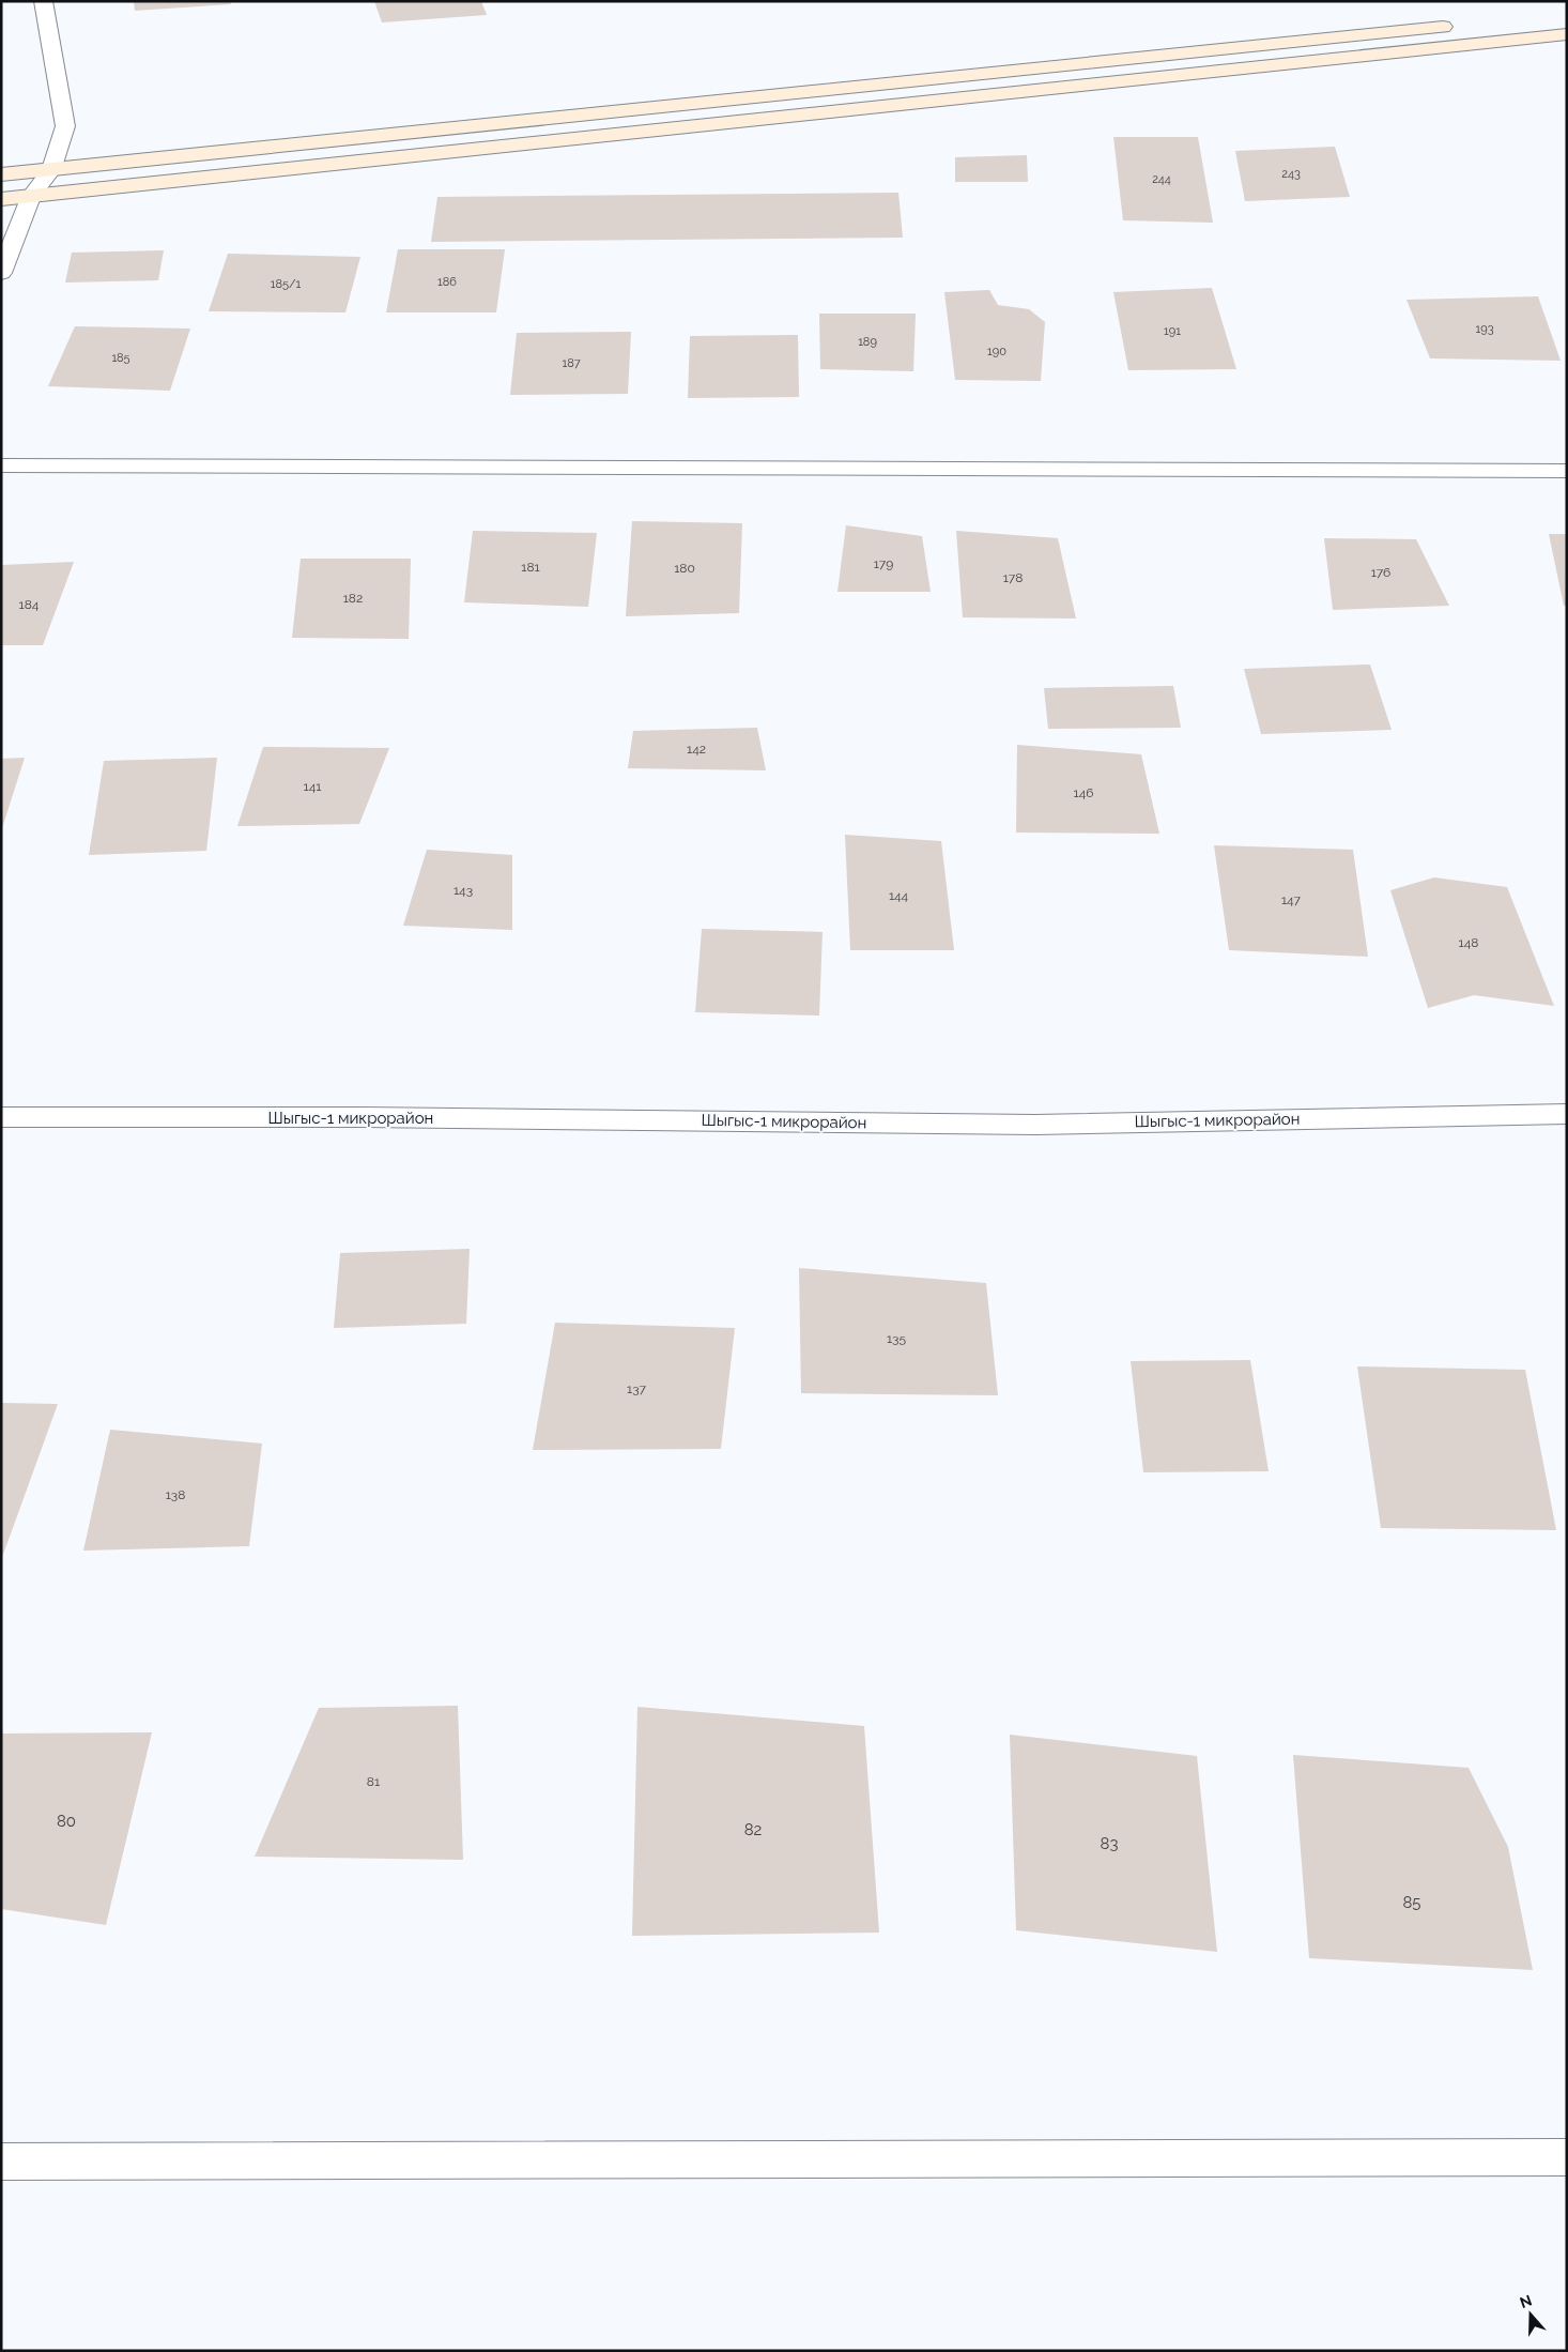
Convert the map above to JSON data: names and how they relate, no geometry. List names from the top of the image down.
{
  "streets": {
    "street": ["Шыгыс-1 микрорайон"]
  },
  "house_numbers": [
    "243",
    "244",
    "186",
    "185/1",
    "193",
    "191",
    "189",
    "190",
    "185",
    "187",
    "179",
    "181",
    "180",
    "176",
    "178",
    "182",
    "184",
    "142",
    "141",
    "146",
    "143",
    "144",
    "147",
    "148",
    "135",
    "137",
    "138",
    "81",
    "80",
    "82",
    "83",
    "85"
  ],
  "north": "top"
}
